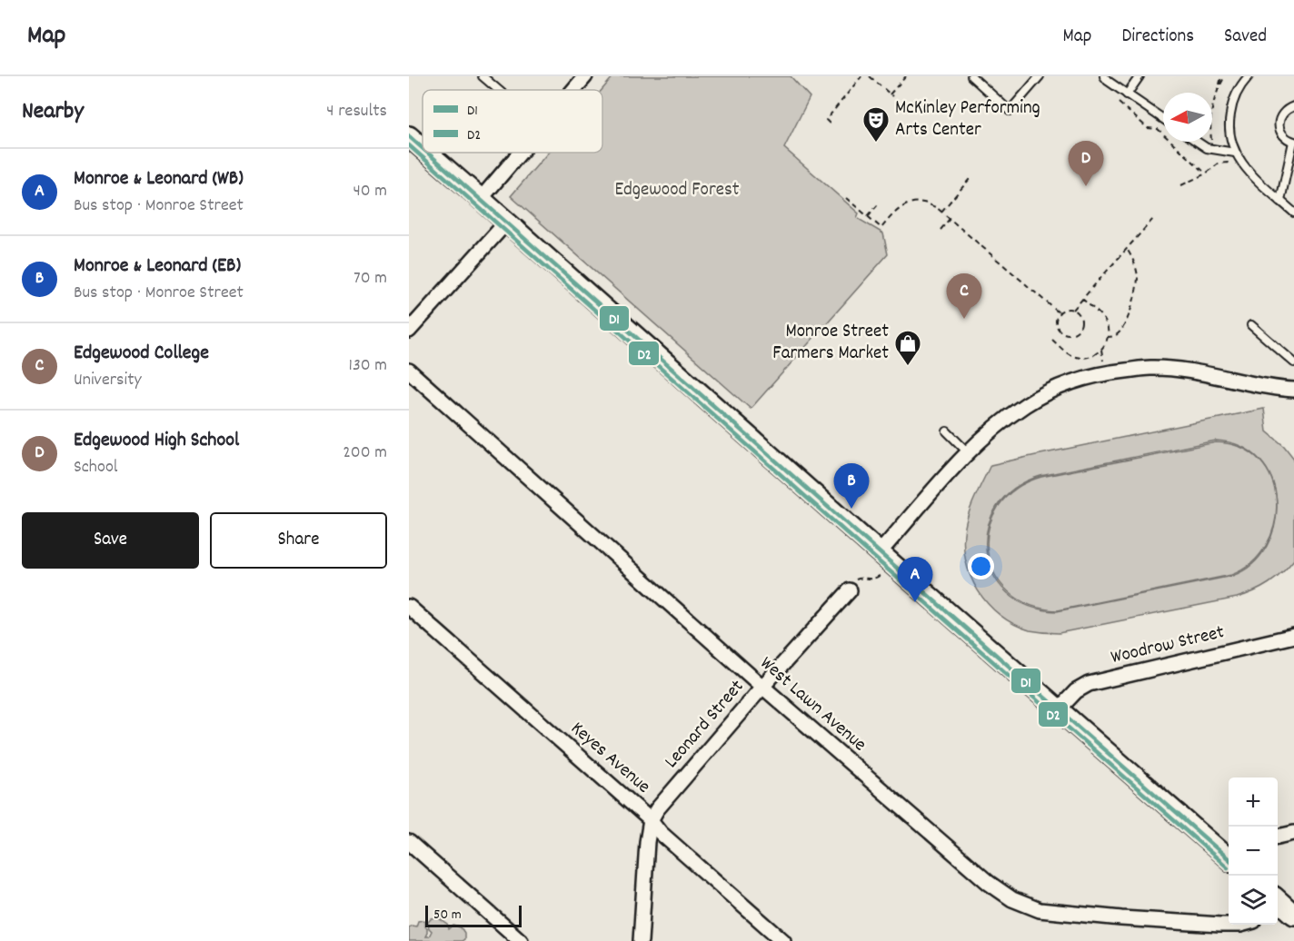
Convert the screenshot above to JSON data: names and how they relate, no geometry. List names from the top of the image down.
{
  "streets": {
    "street": [
      "Woodrow Street",
      "West Lawn Avenue",
      "Leonard Street",
      "Keyes Avenue"
    ]
  },
  "crossings": [
    ["West Lawn Avenue", "Leonard Street"],
    ["Leonard Street", "Keyes Avenue"]
  ],
  "parks": ["Edgewood Forest"],
  "places": {
    "theatre": ["McKinley Performing Arts Center"],
    "shop": ["Monroe Street Farmers Market"]
  },
  "lines": ["transit line D1", "transit line D2"],
  "legend": ["D1", "D2"],
  "scale_bar": "50 m",
  "north": "left",
  "page": {
    "header": "Map",
    "nav": ["Map", "Directions", "Saved"],
    "heading": ["Nearby", "4 results"],
    "pins": [
      "D",
      "C",
      "B",
      "A"
    ],
    "list": [
      {
        "mark": "A",
        "name": "Monroe & Leonard (WB)",
        "note": "Bus stop · Monroe Street",
        "value": "40 m"
      },
      {
        "mark": "B",
        "name": "Monroe & Leonard (EB)",
        "note": "Bus stop · Monroe Street",
        "value": "70 m"
      },
      {
        "mark": "C",
        "name": "Edgewood College",
        "note": "University",
        "value": "130 m"
      },
      {
        "mark": "D",
        "name": "Edgewood High School",
        "note": "School",
        "value": "200 m"
      }
    ],
    "buttons": ["Save", "Share"],
    "map_buttons": ["+", "−"],
    "scale": "50 m"
  }
}
